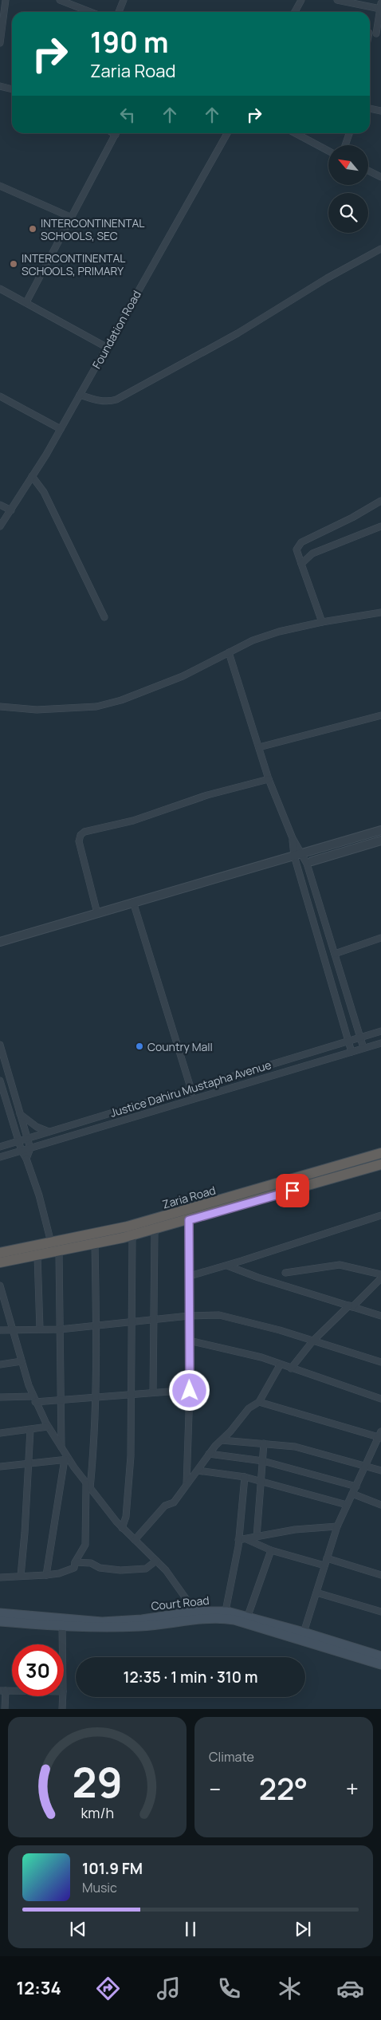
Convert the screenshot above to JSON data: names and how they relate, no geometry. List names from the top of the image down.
{
  "streets": {
    "highway": ["Zaria Road"],
    "main road": ["Court Road"],
    "street": ["Foundation Road", "Justice Dahiru Mustapha Avenue"]
  },
  "places": ["INTERCONTINENTAL SCHOOLS, SEC", "INTERCONTINENTAL SCHOOLS, PRIMARY", "Country Mall"],
  "north": "top left",
  "page": {
    "turn": ["190 m", "Zaria Road"],
    "limit": "30",
    "trip": "12:35 · 1 min · 310 m",
    "tile": "Climate",
    "heat": ["−", "22°", "+"],
    "song": ["101.9 FM", "Music"],
    "tabs": "12:34",
    "gauge": ["29", "km/h"]
  }
}
